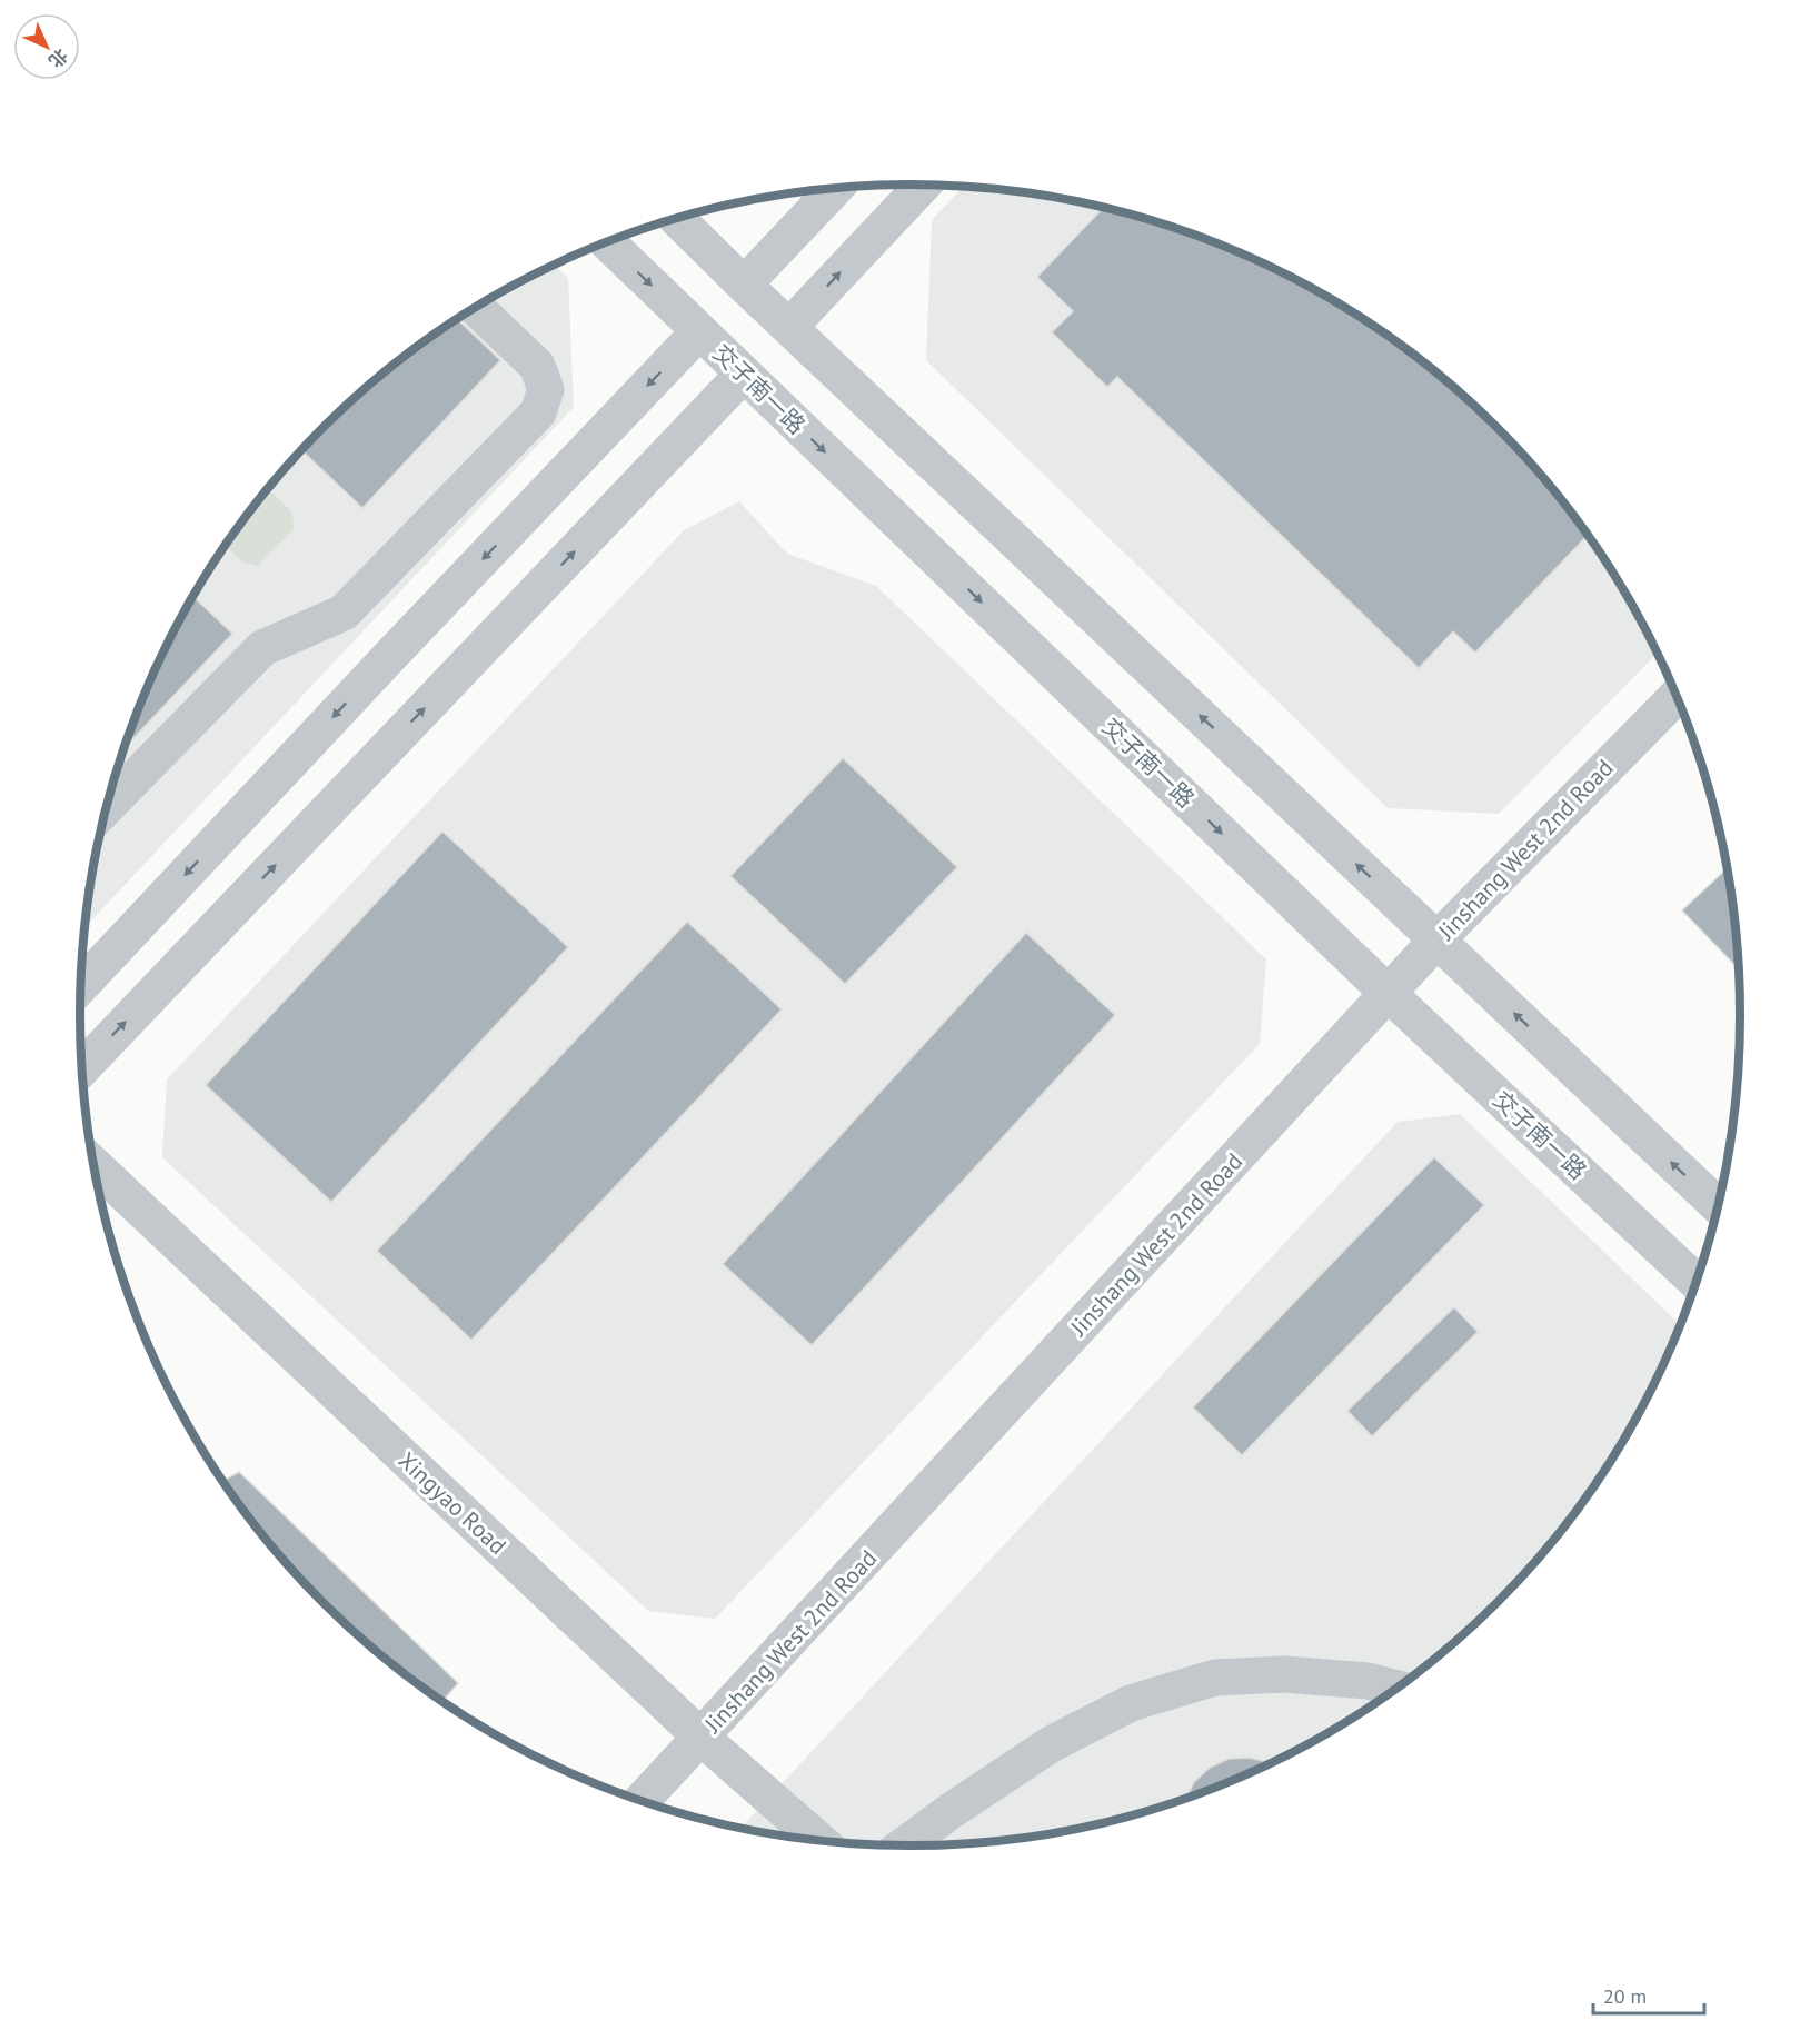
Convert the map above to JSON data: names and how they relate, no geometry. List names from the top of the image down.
{
  "streets": {
    "street": ["交子南一路", "Jinshang West 2nd Road", "Xingyao Road"]
  },
  "crossings": [
    ["交子南一路", "Jinshang West 2nd Road"],
    ["Jinshang West 2nd Road", "Xingyao Road"]
  ],
  "scale_bar": "20 m",
  "north": "bottom right"
}
